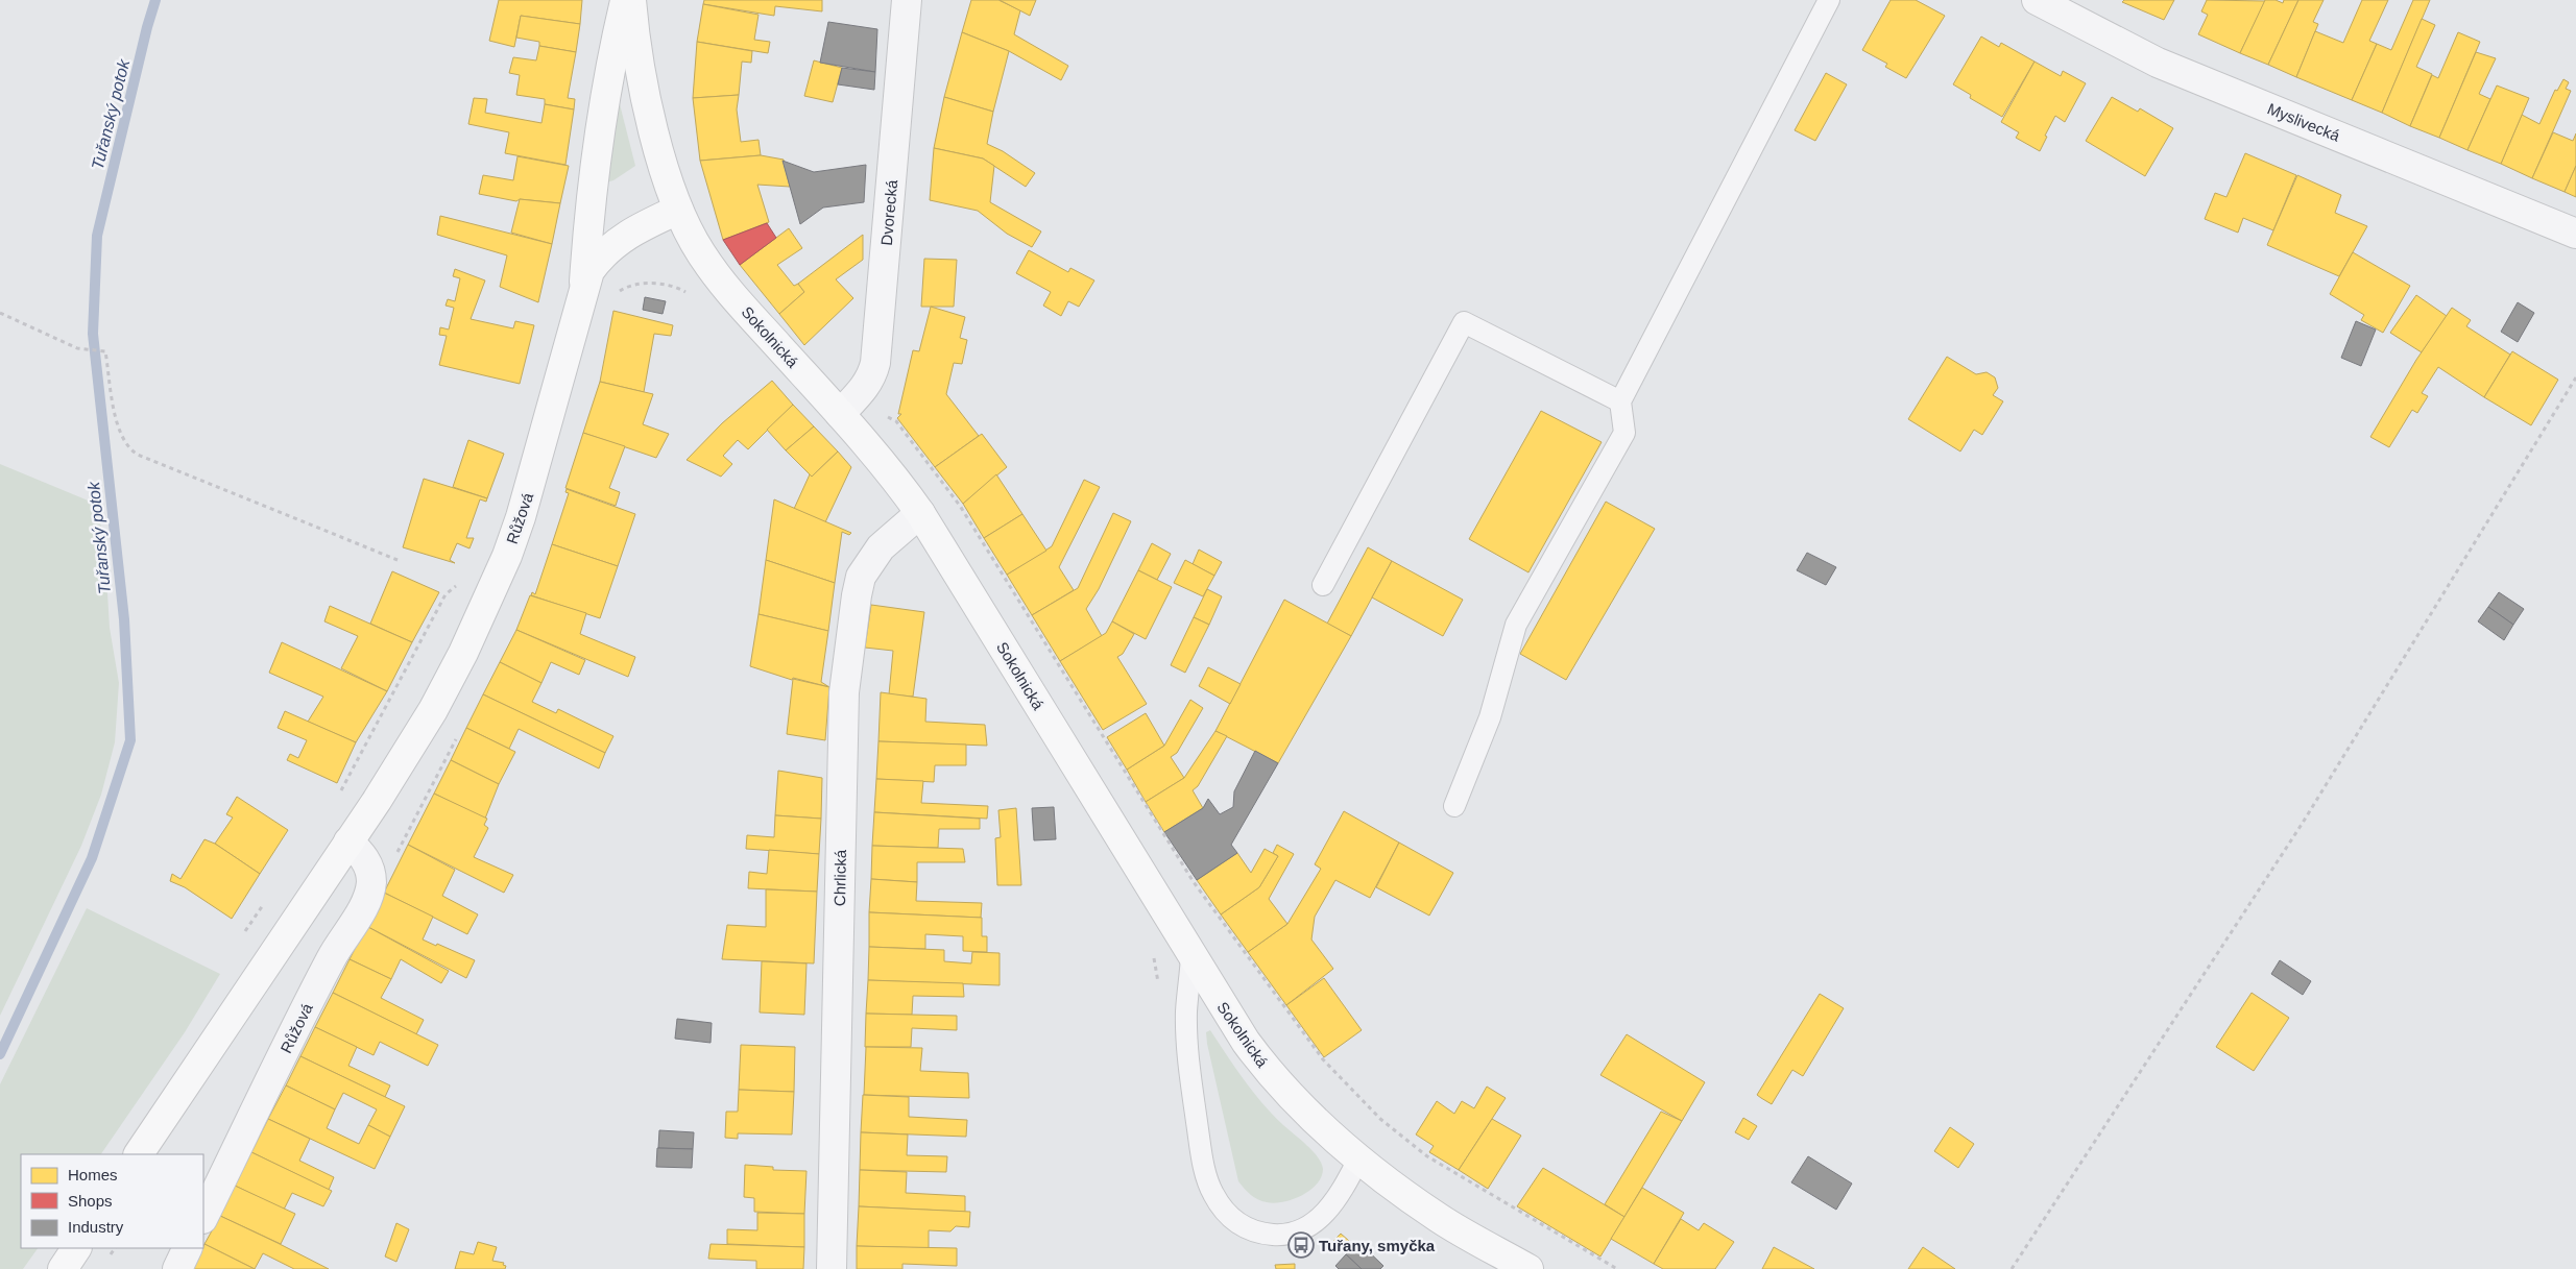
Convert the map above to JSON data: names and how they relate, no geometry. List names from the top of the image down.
{
  "streets": {
    "main road": ["Sokolnická", "Růžová"],
    "street": ["Myslivecká", "Dvorecká", "Chrlická"]
  },
  "crossings": [
    ["Dvorecká", "Sokolnická"],
    ["Sokolnická", "Růžová"],
    ["Sokolnická", "Chrlická"]
  ],
  "water": ["Tuřanský potok"],
  "places": {
    "bus stop": ["Tuřany, smyčka"]
  },
  "legend": ["Homes", "Shops", "Industry"]
}
